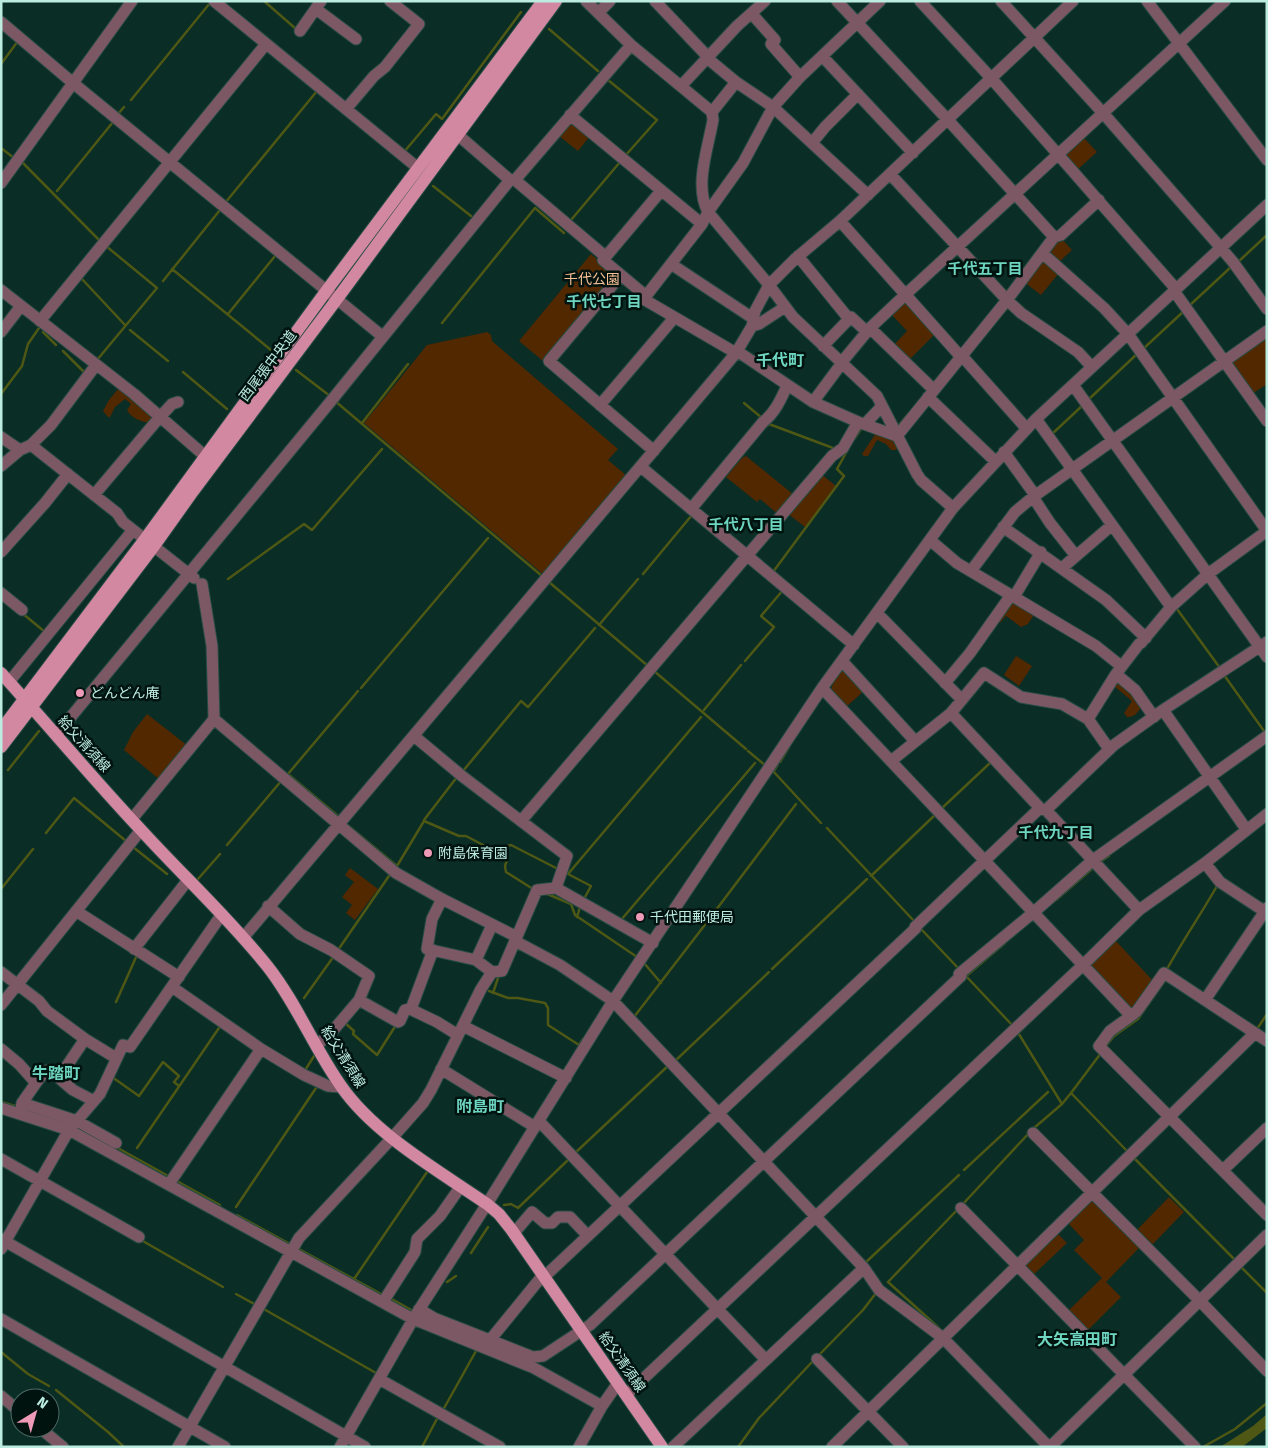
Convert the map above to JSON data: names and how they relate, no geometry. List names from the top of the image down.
{
  "streets": {
    "main road": ["西尾張中央道", "給父清須線"]
  },
  "crossings": [
    ["西尾張中央道", "給父清須線"]
  ],
  "districts": [
    "千代五丁目",
    "千代七丁目",
    "千代町",
    "千代八丁目",
    "千代九丁目",
    "牛踏町",
    "附島町",
    "大矢高田町"
  ],
  "parks": ["千代公園"],
  "places": ["どんどん庵", "附島保育園", "千代田郵便局"],
  "north": "top right"
}
